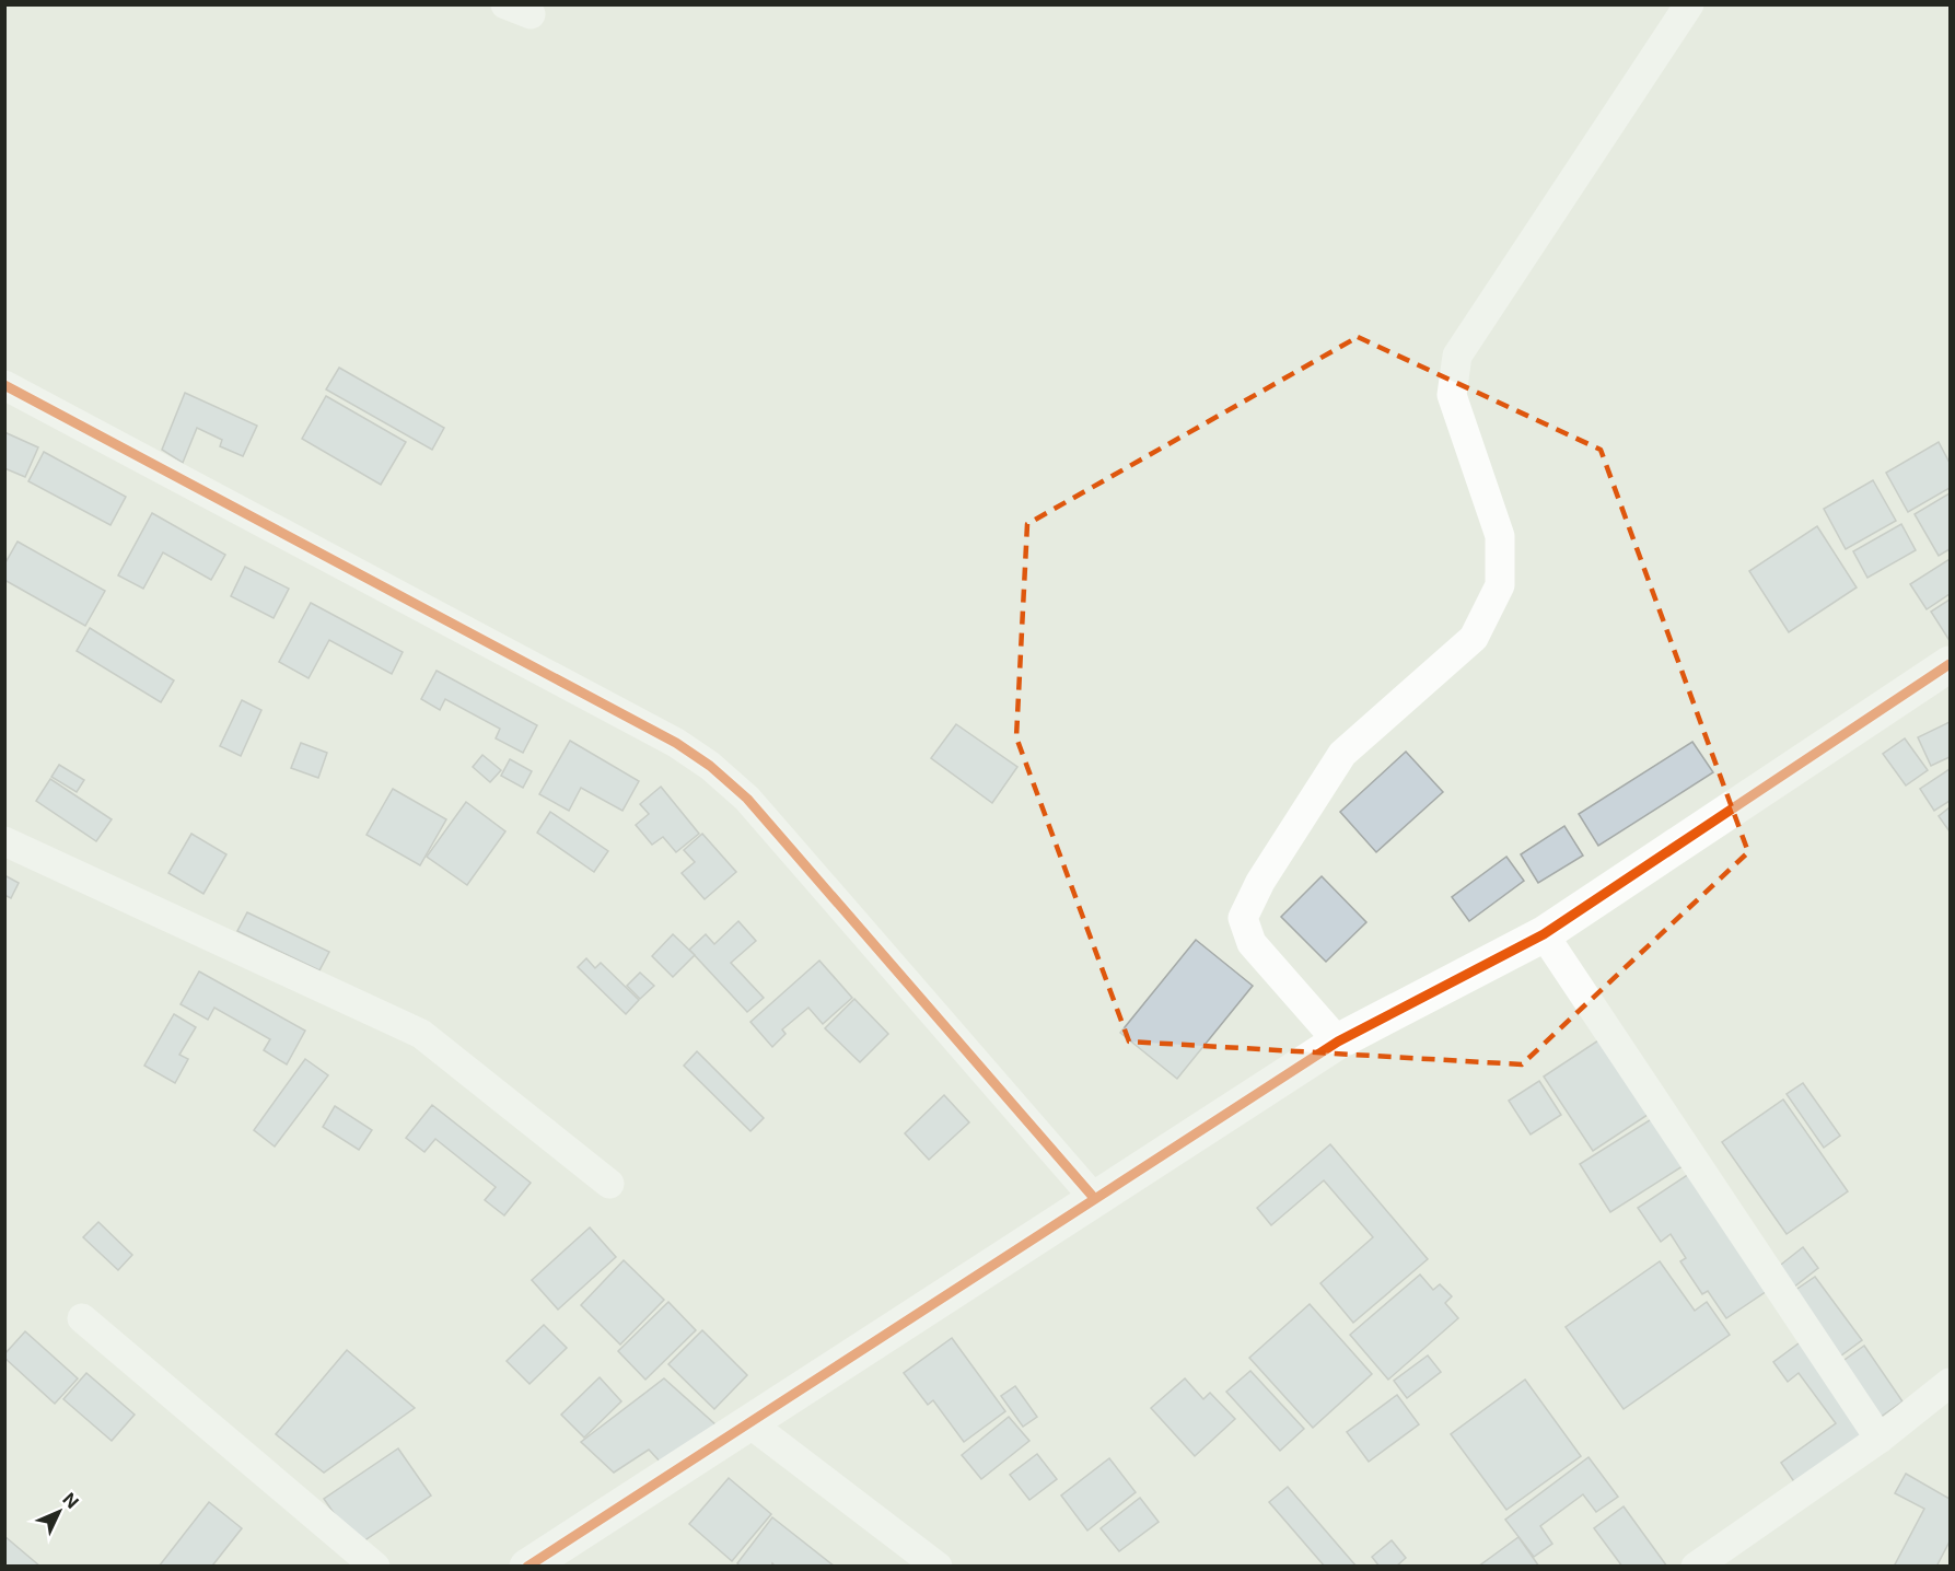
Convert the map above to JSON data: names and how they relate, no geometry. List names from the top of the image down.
{
  "north": "top right"
}
